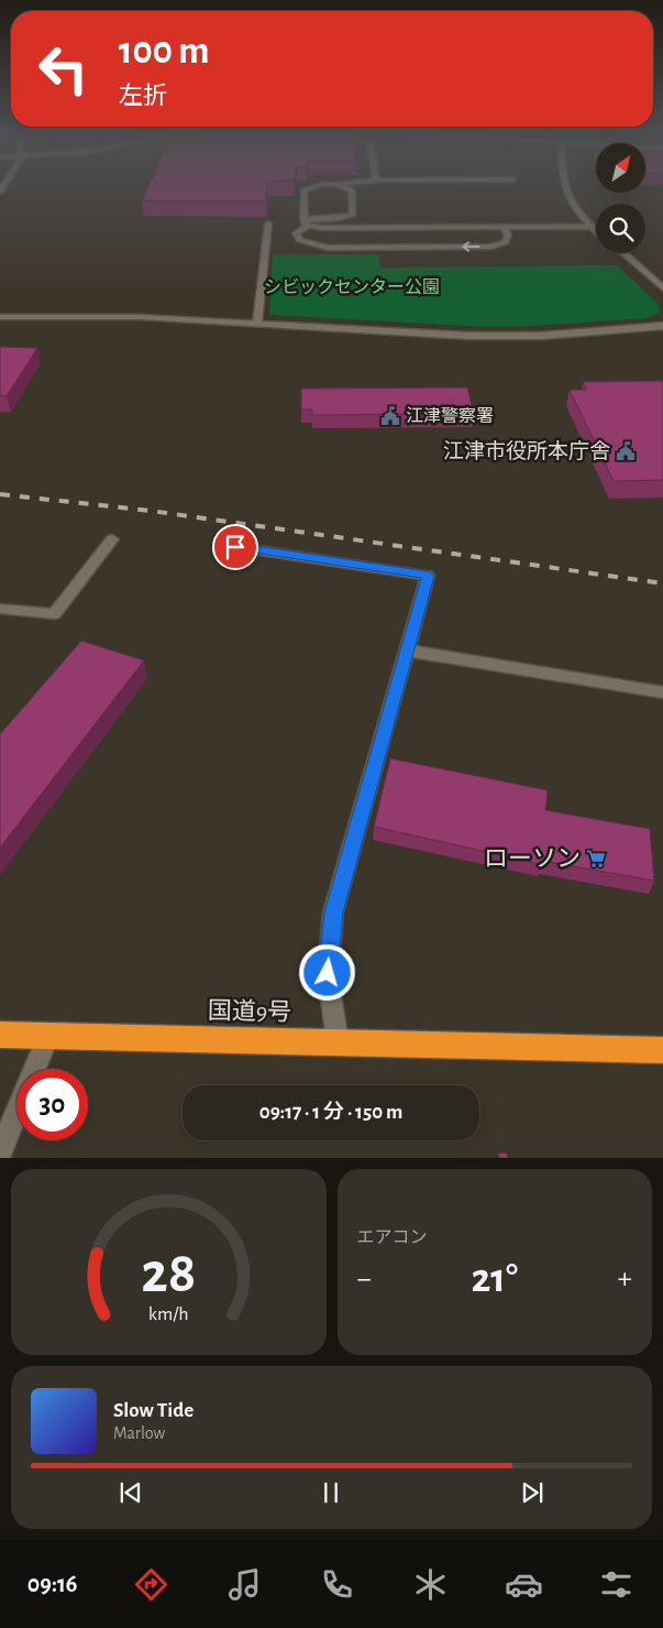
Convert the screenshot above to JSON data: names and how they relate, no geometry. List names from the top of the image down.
{
  "streets": {
    "highway": ["国道9号"]
  },
  "parks": ["シビックセンター公園"],
  "places": {
    "public building": ["江津警察署", "江津市役所本庁舎"],
    "supermarket": ["ローソン"]
  },
  "north": "top right",
  "page": {
    "turn": ["100 m", "左折"],
    "limit": "30",
    "trip": "09:17 · 1 分 · 150 m",
    "tile": "エアコン",
    "heat": ["−", "21°", "+"],
    "song": ["Slow Tide", "Marlow"],
    "tabs": "09:16",
    "gauge": ["28", "km/h"]
  }
}
